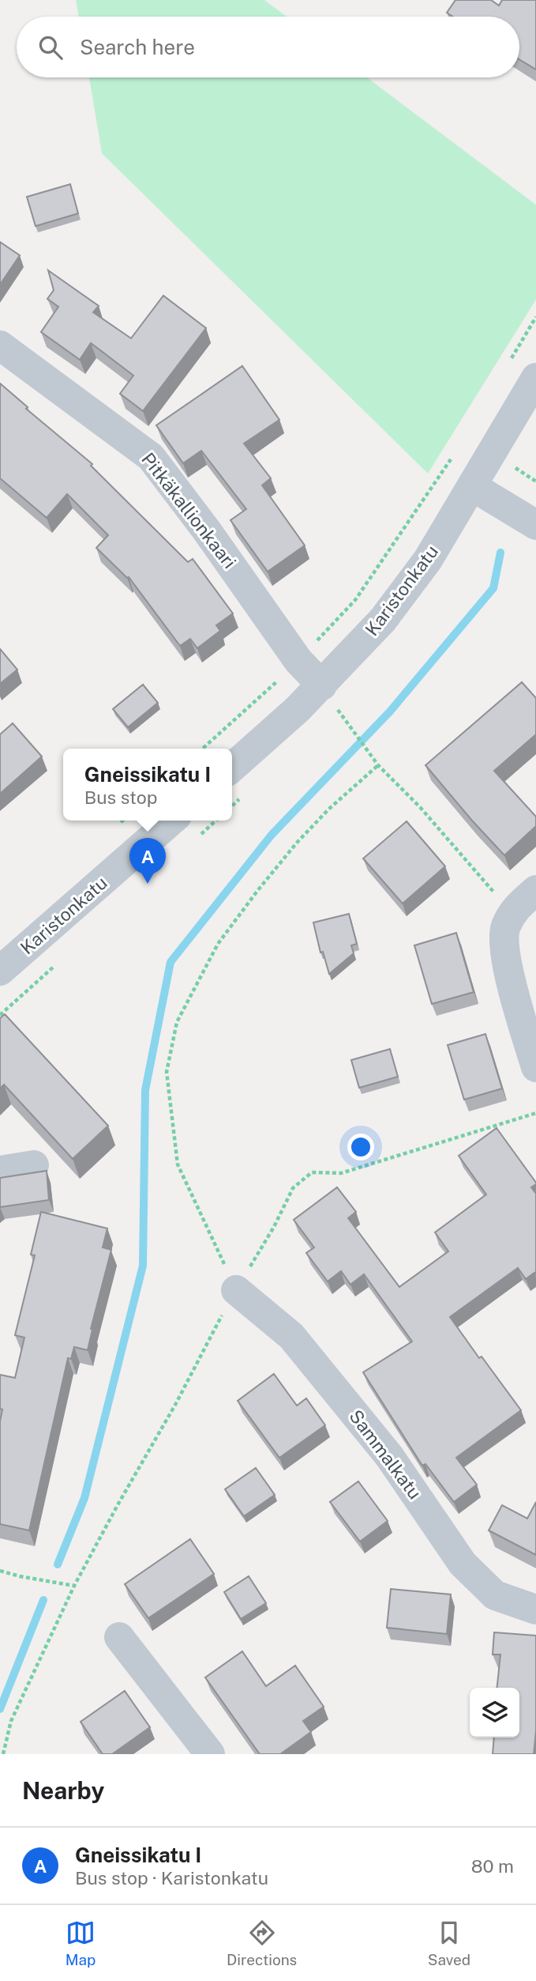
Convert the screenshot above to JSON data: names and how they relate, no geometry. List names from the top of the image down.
{
  "streets": {
    "street": ["Pitkäkallionkaari", "Karistonkatu", "Sammalkatu"]
  },
  "crossings": [
    ["Pitkäkallionkaari", "Karistonkatu"]
  ],
  "page": {
    "search": "Search here",
    "popup": ["Gneissikatu I", "Bus stop"],
    "pins": "A",
    "heading": "Nearby",
    "list": [
      {
        "mark": "A",
        "name": "Gneissikatu I",
        "note": "Bus stop · Karistonkatu",
        "value": "80 m"
      }
    ],
    "nav": ["Map", "Directions", "Saved"]
  }
}
